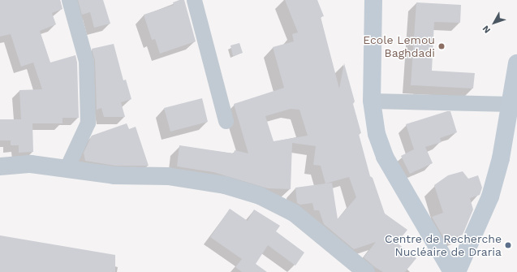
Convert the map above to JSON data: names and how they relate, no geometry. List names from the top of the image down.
{
  "places": ["Ecole Lemou Baghdadi", "Centre de Recherche Nucléaire de Draria"],
  "north": "bottom left"
}
